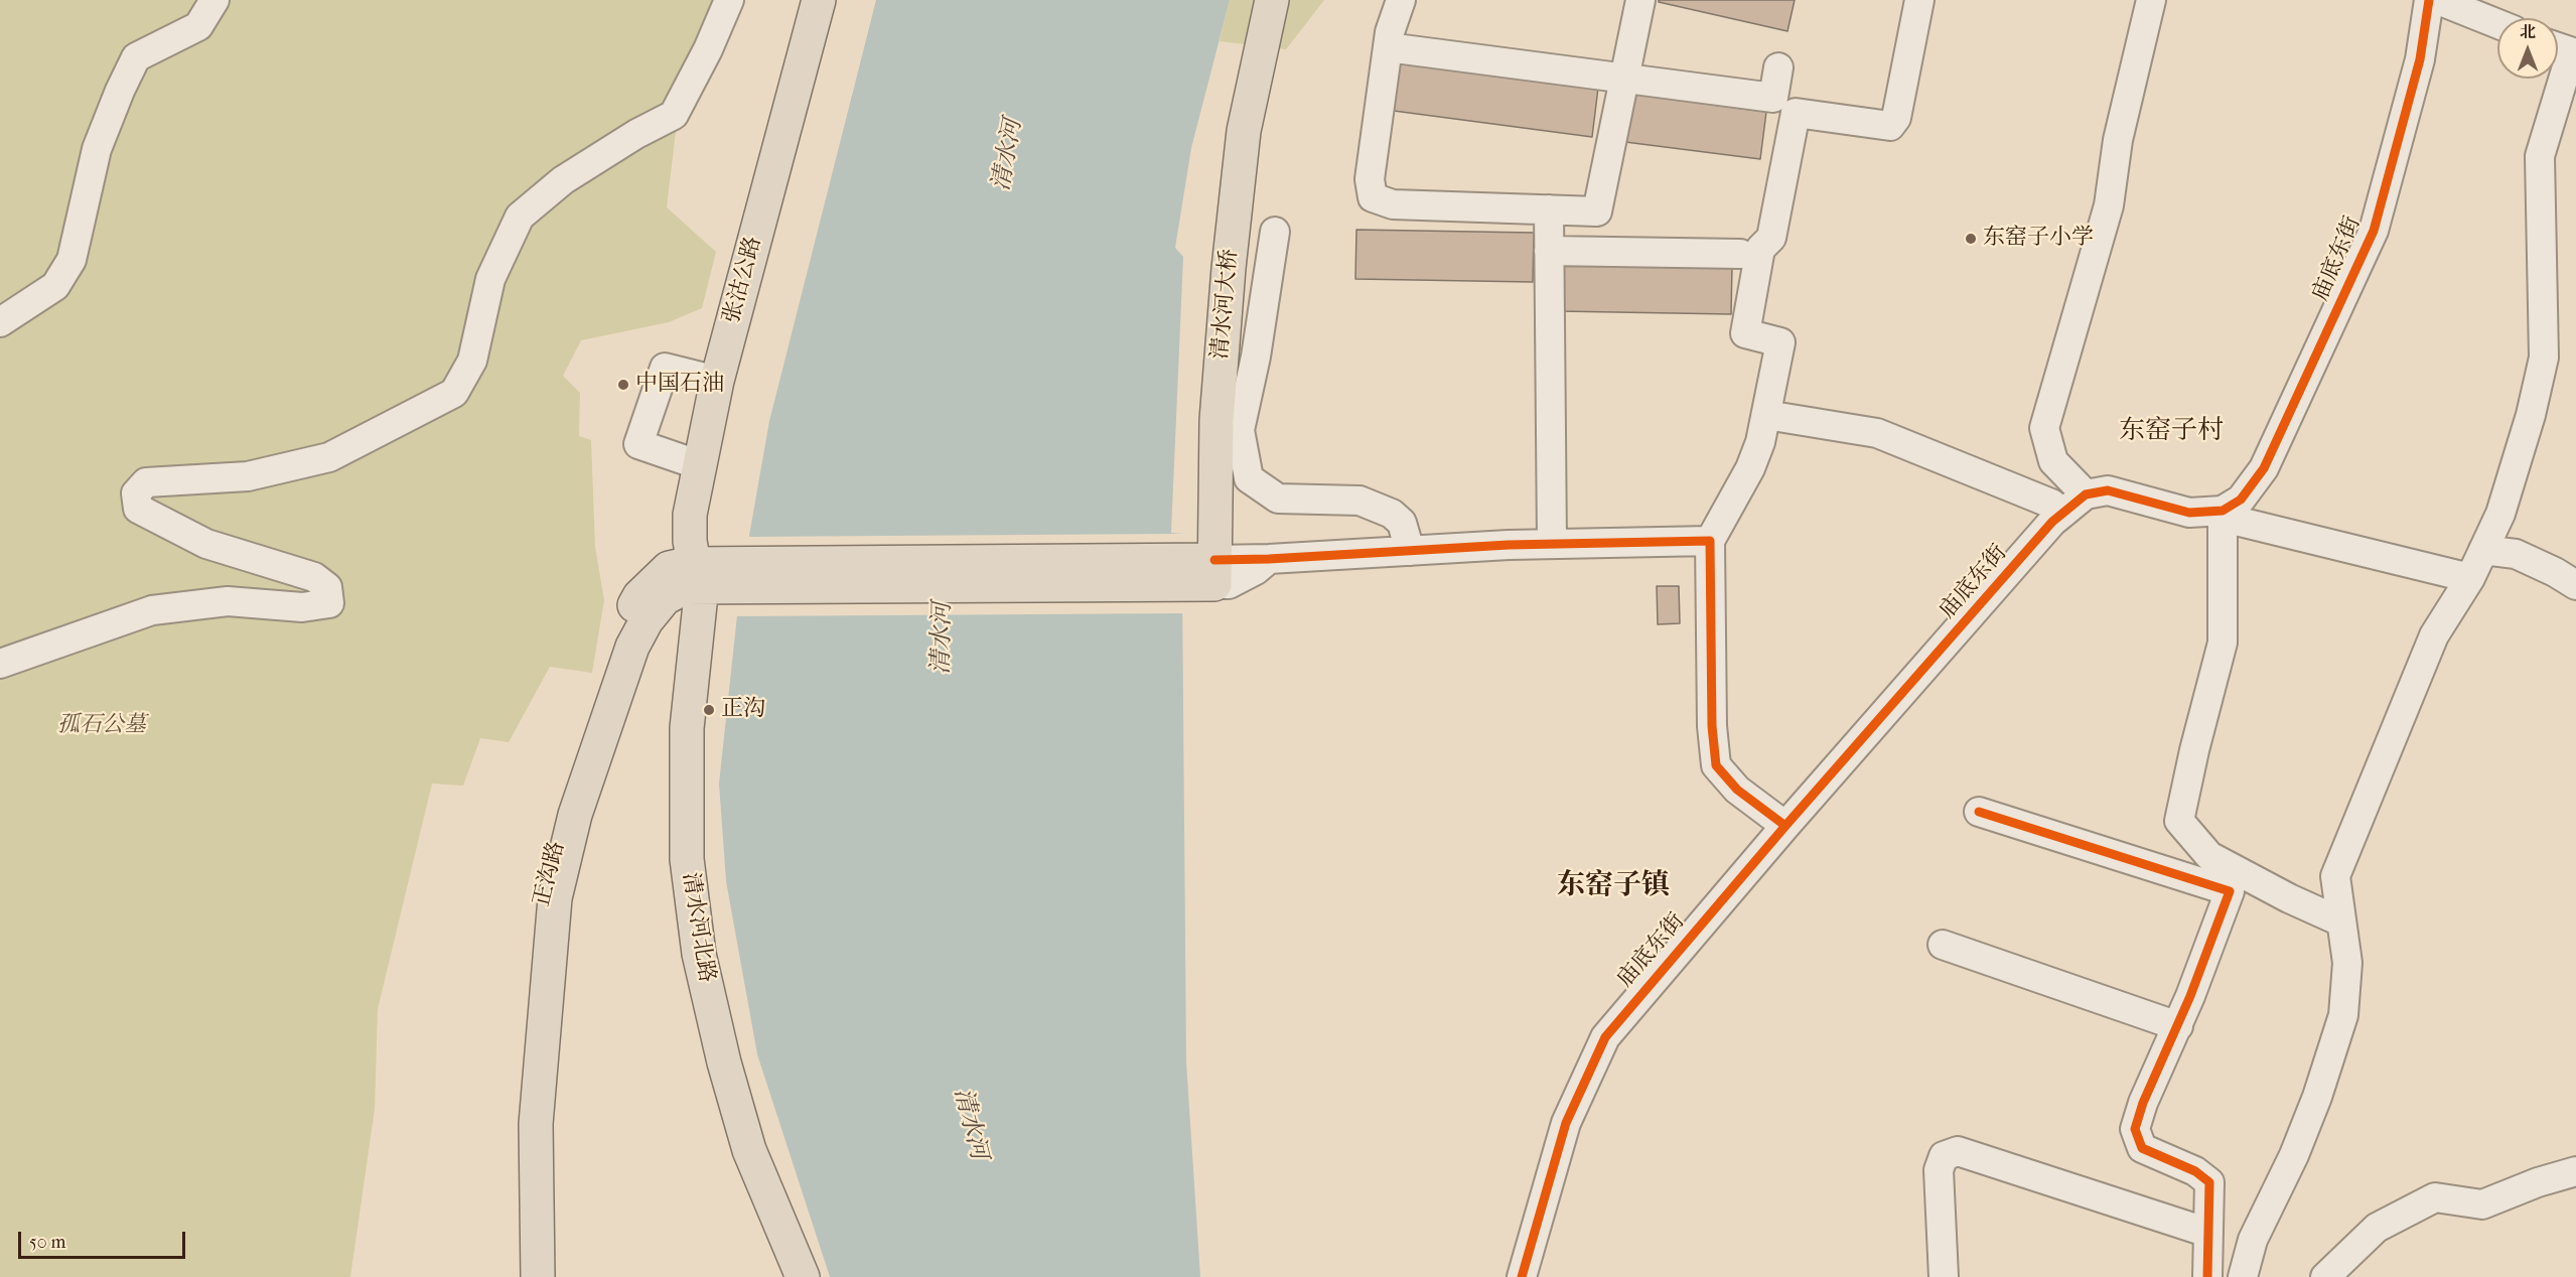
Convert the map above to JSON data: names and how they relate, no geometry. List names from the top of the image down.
{
  "streets": {
    "main road": [
      "张沽公路",
      "清水河大桥",
      "正沟路",
      "清水河北路"
    ],
    "street": ["庙底东街"]
  },
  "crossings": [
    ["张沽公路", "正沟路"],
    ["张沽公路", "清水河北路"],
    ["清水河大桥", "正沟路"],
    ["正沟路", "清水河北路"]
  ],
  "districts": ["东窑子村", "东窑子镇"],
  "water": ["清水河"],
  "parks": ["孤石公墓"],
  "places": ["东窑子小学", "中国石油", "正沟"],
  "scale_bar": "50 m",
  "north": "top"
}
